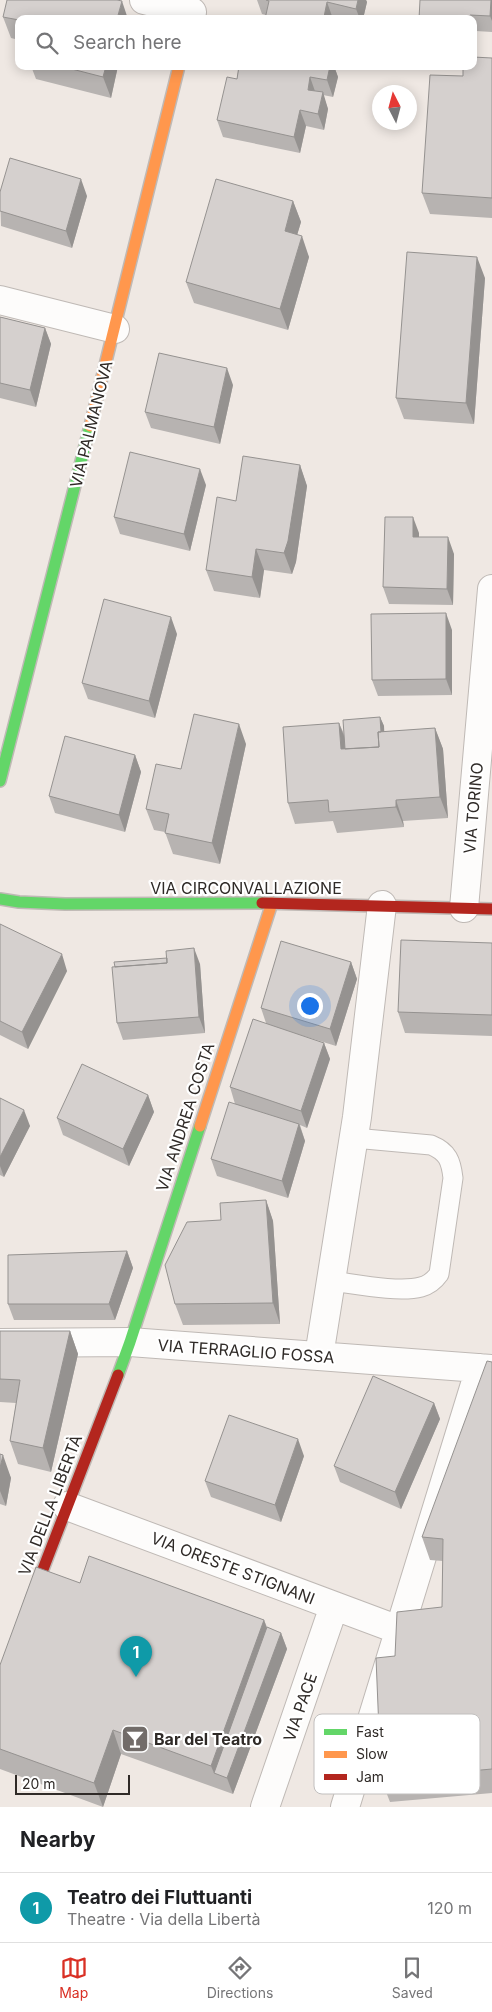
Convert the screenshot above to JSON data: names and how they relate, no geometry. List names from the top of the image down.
{
  "streets": {
    "street": [
      "VIA PALMANOVA",
      "VIA TORINO",
      "VIA CIRCONVALLAZIONE",
      "VIA ANDREA COSTA",
      "VIA TERRAGLIO FOSSA",
      "VIA DELLA LIBERTÀ",
      "VIA ORESTE STIGNANI",
      "VIA PACE"
    ]
  },
  "crossings": [
    ["VIA TORINO", "VIA CIRCONVALLAZIONE"],
    ["VIA CIRCONVALLAZIONE", "VIA ANDREA COSTA"],
    ["VIA ANDREA COSTA", "VIA TERRAGLIO FOSSA"],
    ["VIA ANDREA COSTA", "VIA DELLA LIBERTÀ"],
    ["VIA TERRAGLIO FOSSA", "VIA DELLA LIBERTÀ"],
    ["VIA DELLA LIBERTÀ", "VIA ORESTE STIGNANI"],
    ["VIA ORESTE STIGNANI", "VIA PACE"]
  ],
  "places": {
    "bar": ["Bar del Teatro"]
  },
  "legend": ["Fast", "Slow", "Jam"],
  "scale_bar": "20 m",
  "north": "top",
  "page": {
    "search": "Search here",
    "pins": "1",
    "scale": "20 m",
    "heading": "Nearby",
    "list": [
      {
        "mark": "1",
        "name": "Teatro dei Fluttuanti",
        "note": "Theatre · Via della Libertà",
        "value": "120 m"
      }
    ],
    "nav": ["Map", "Directions", "Saved"]
  }
}
